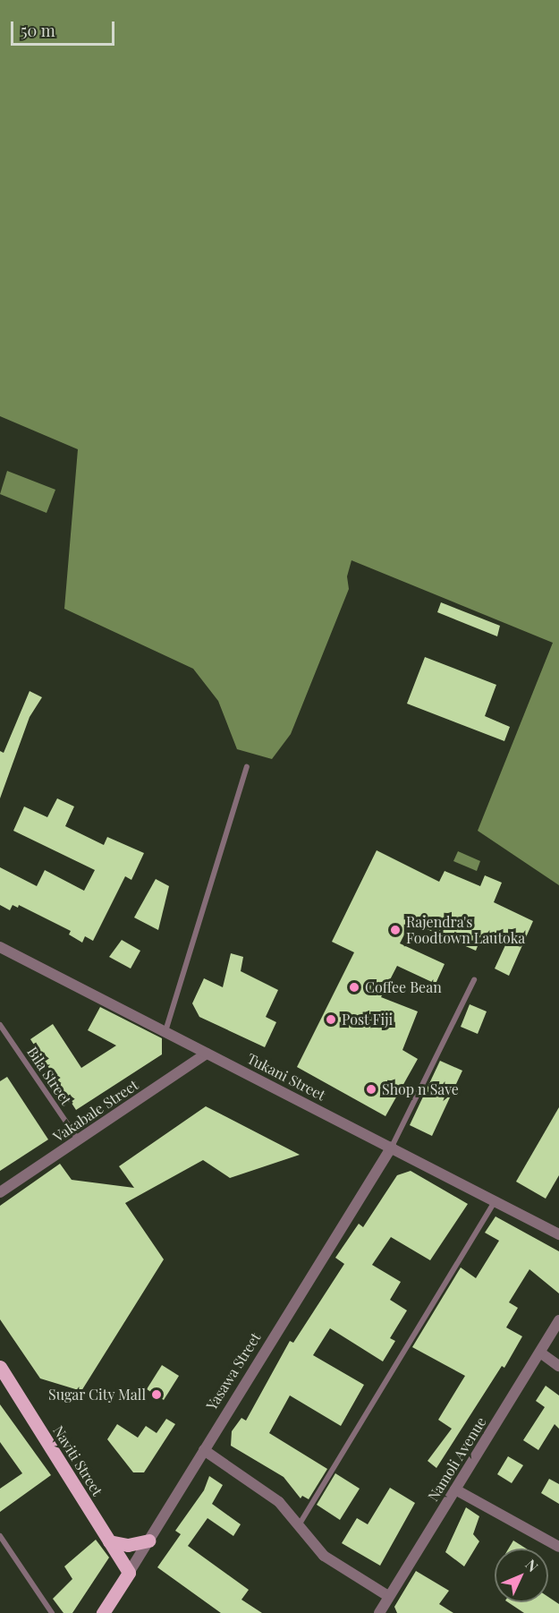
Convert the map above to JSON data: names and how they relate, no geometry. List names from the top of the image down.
{
  "streets": {
    "main road": ["Yasawa Street", "Naviti Street"],
    "street": ["Tukani Street", "Vakabale Street", "Namoli Avenue"],
    "lane": ["Bila Street"]
  },
  "crossings": [
    ["Bila Street", "Vakabale Street"],
    ["Tukani Street", "Vakabale Street"],
    ["Tukani Street", "Yasawa Street"],
    ["Yasawa Street", "Naviti Street"]
  ],
  "places": [
    "Rajendra's Foodtown Lautoka",
    "Coffee Bean",
    "Post Fiji",
    "Shop n Save",
    "Sugar City Mall"
  ],
  "scale_bar": "50 m",
  "north": "top right"
}
